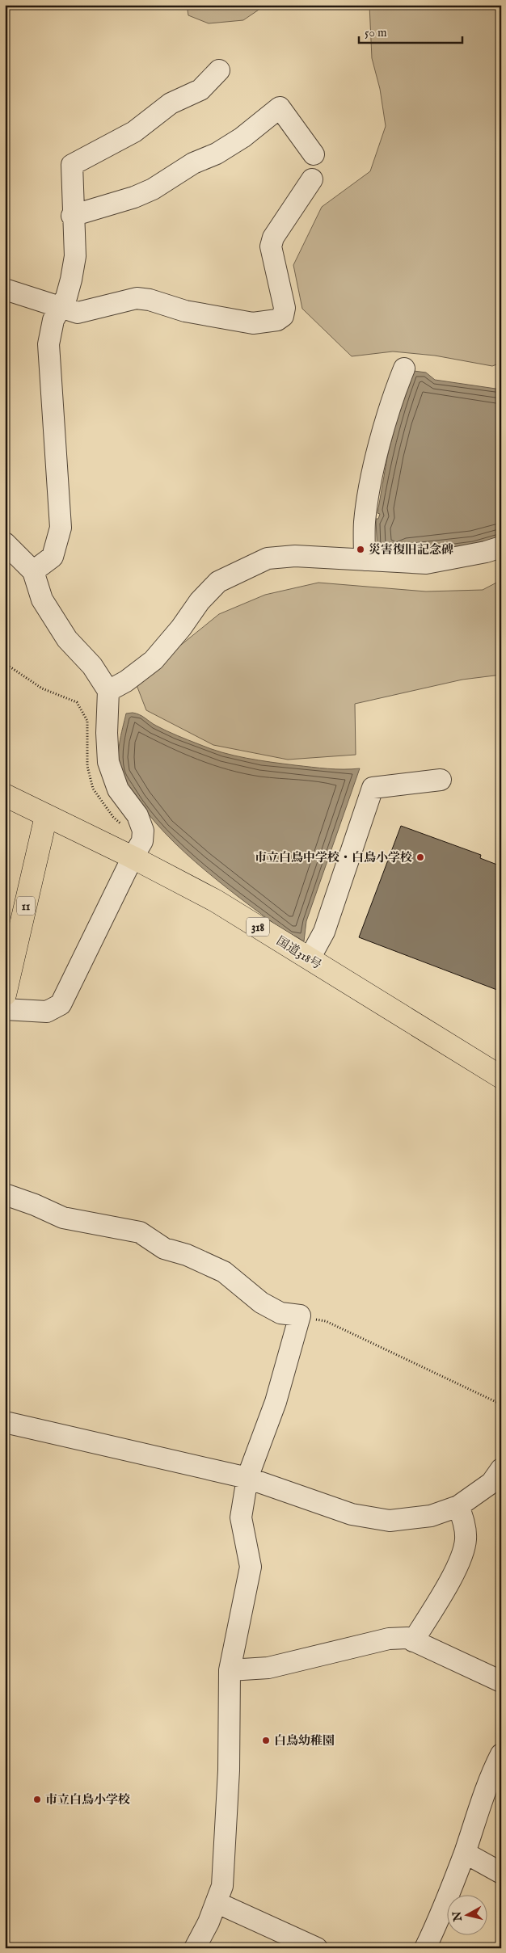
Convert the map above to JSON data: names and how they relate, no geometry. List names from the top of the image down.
{
  "streets": {
    "highway": ["11", "318", "国道318号"]
  },
  "crossings": [
    ["11", "国道318号"]
  ],
  "places": [
    "災害復旧記念碑",
    "市立白鳥中学校・白鳥小学校",
    "白鳥幼稚園",
    "市立白鳥小学校"
  ],
  "scale_bar": "50 m",
  "north": "left"
}
